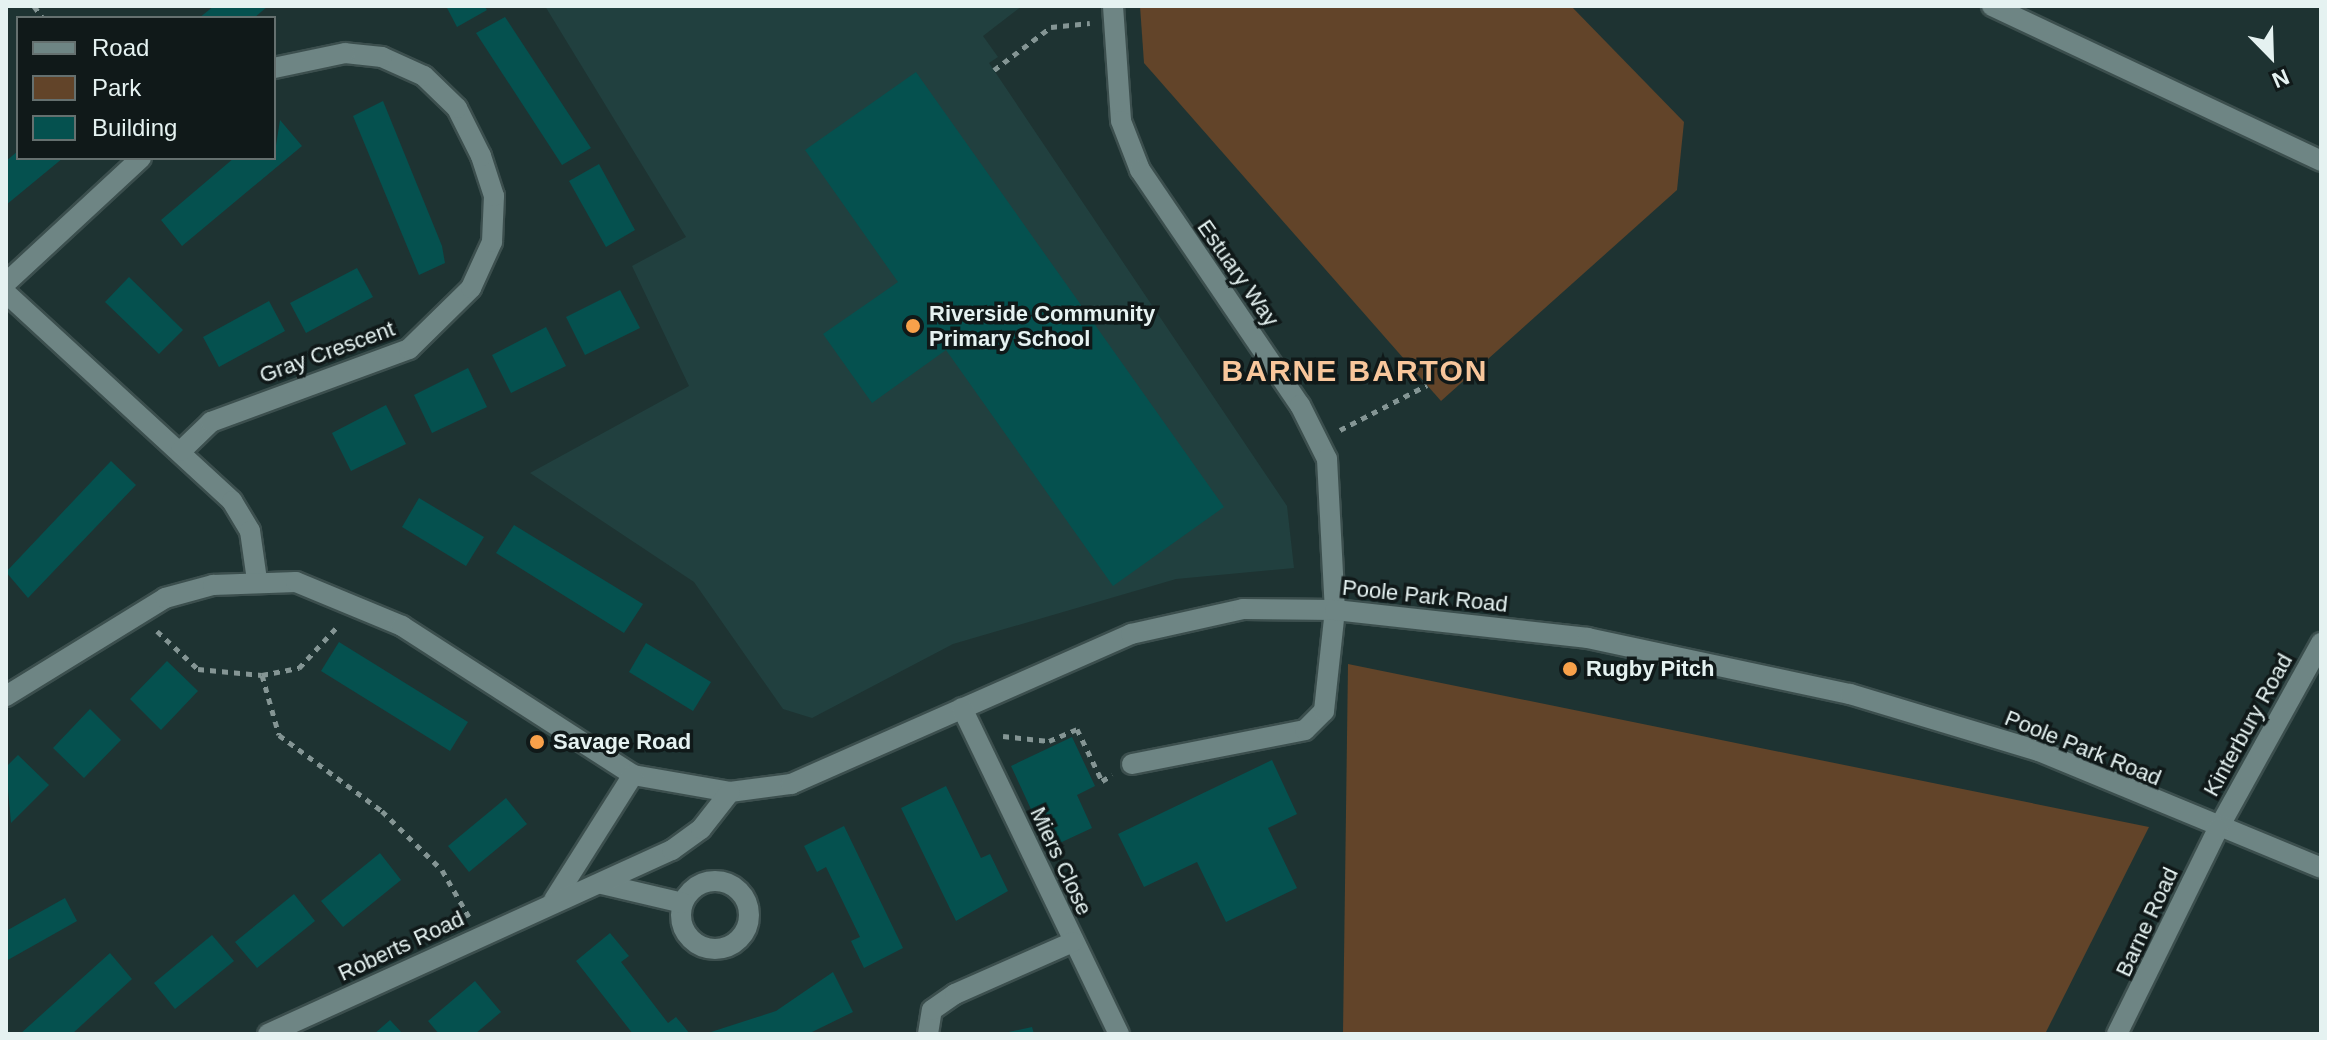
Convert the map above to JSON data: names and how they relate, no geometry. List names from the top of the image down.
{
  "streets": {
    "street": [
      "Estuary Way",
      "Gray Crescent",
      "Poole Park Road",
      "Kinterbury Road",
      "Miers Close",
      "Barne Road",
      "Roberts Road"
    ]
  },
  "crossings": [
    ["Estuary Way", "Poole Park Road"],
    ["Poole Park Road", "Kinterbury Road"],
    ["Poole Park Road", "Miers Close"],
    ["Poole Park Road", "Barne Road"],
    ["Poole Park Road", "Roberts Road"],
    ["Kinterbury Road", "Barne Road"]
  ],
  "districts": ["BARNE BARTON"],
  "places": ["Riverside Community Primary School", "Rugby Pitch", "Savage Road"],
  "legend": ["Road", "Park", "Building"],
  "north": "bottom right"
}
